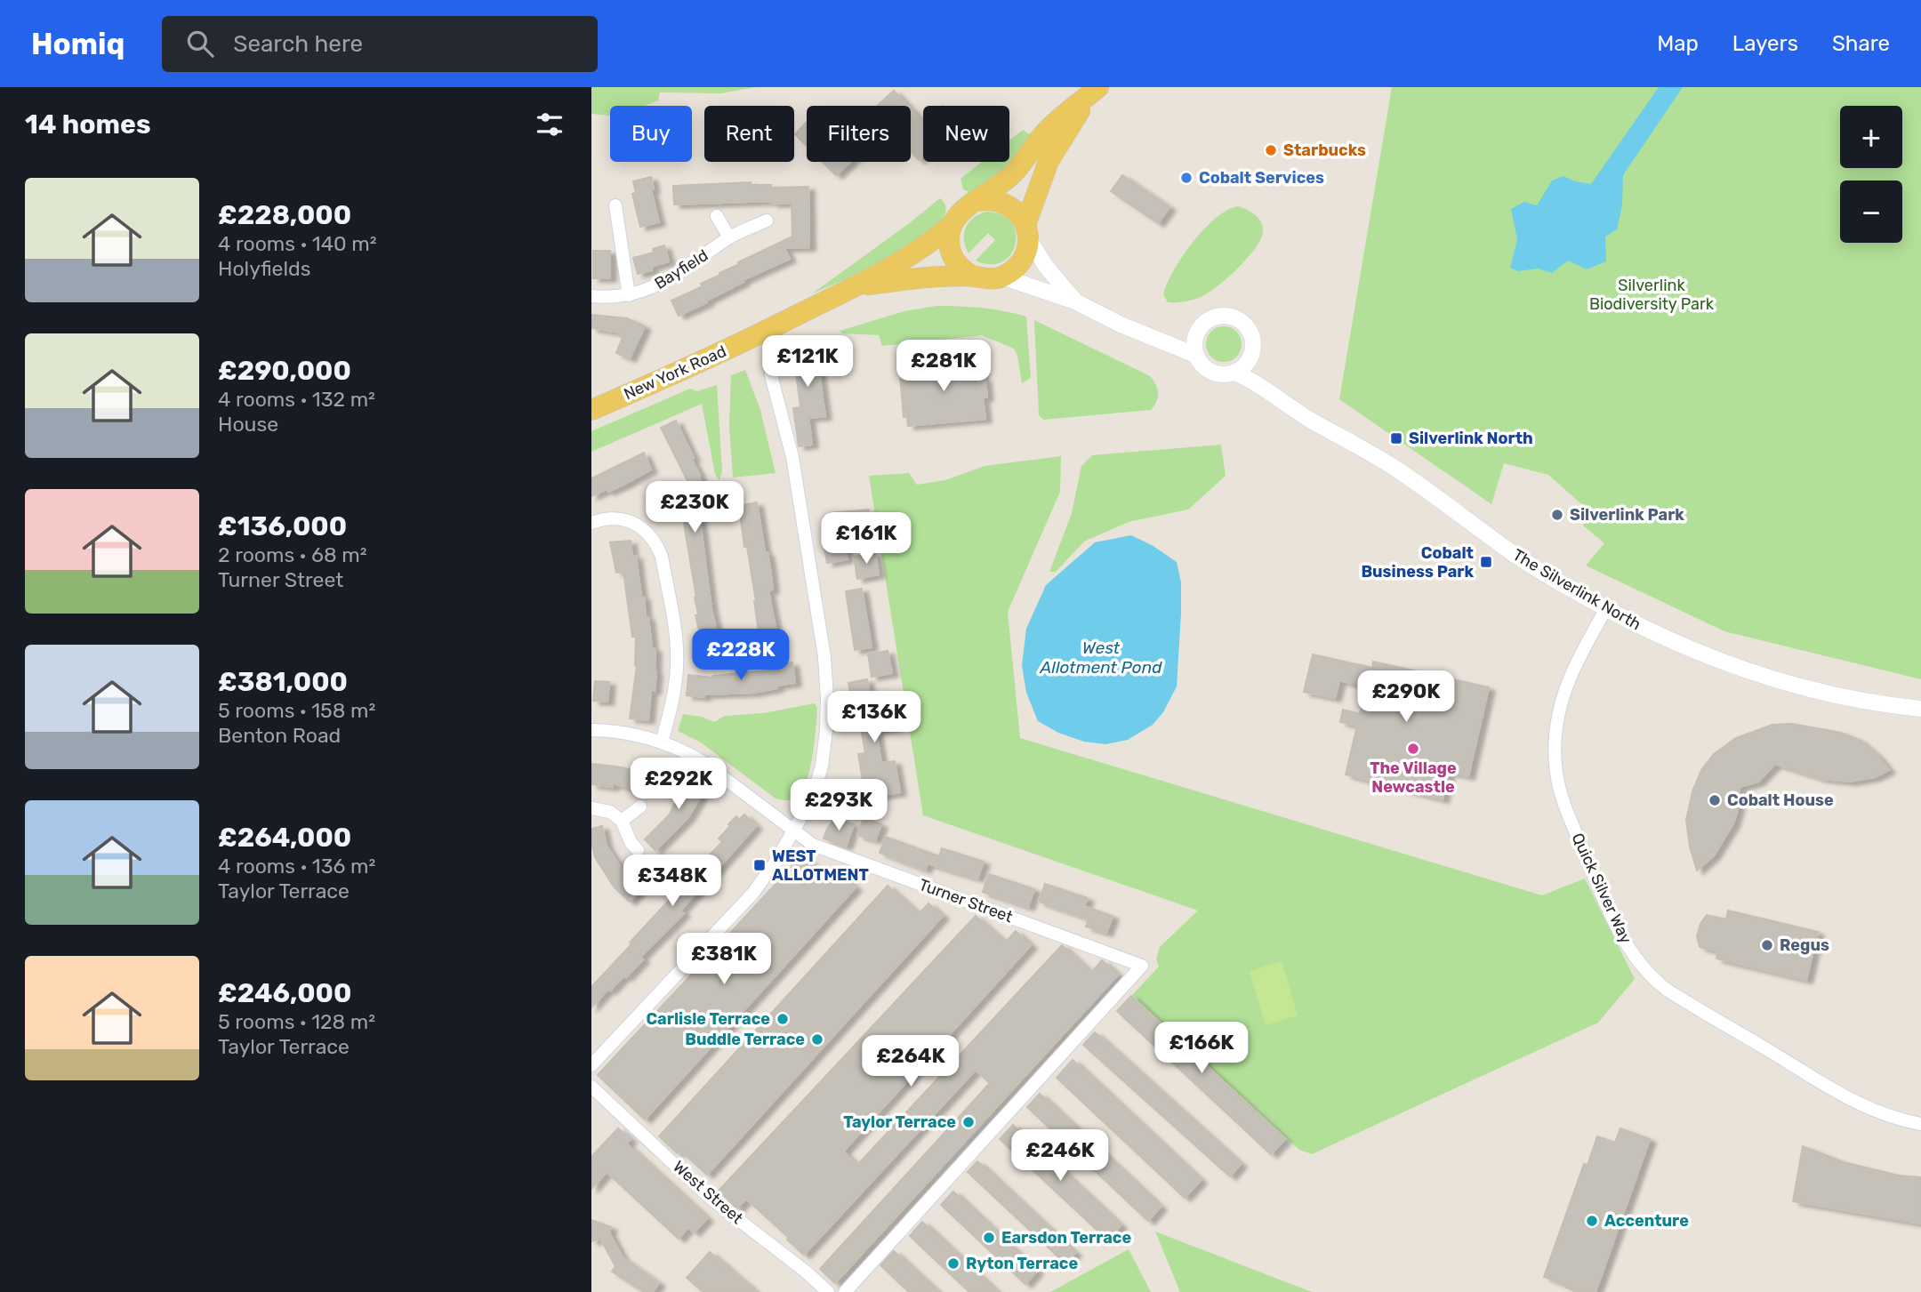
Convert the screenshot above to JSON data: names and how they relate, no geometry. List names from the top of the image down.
{
  "streets": {
    "main road": ["New York Road"],
    "street": [
      "Bayfield",
      "The Silverlink North",
      "Quick Silver Way",
      "Turner Street",
      "West Street"
    ]
  },
  "crossings": [
    ["The Silverlink North", "Quick Silver Way"]
  ],
  "water": ["West Allotment Pond"],
  "parks": ["Silverlink Biodiversity Park"],
  "places": {
    "other": [
      "Starbucks",
      "Cobalt Services",
      "Silverlink Park",
      "The Village Newcastle",
      "Cobalt House",
      "Regus",
      "Carlisle Terrace",
      "Buddle Terrace",
      "Taylor Terrace",
      "Accenture",
      "Earsdon Terrace",
      "Ryton Terrace"
    ],
    "transit": ["Silverlink North", "Cobalt Business Park", "WEST ALLOTMENT"]
  },
  "page": {
    "header": "Homiq",
    "search": "Search here",
    "nav": ["Map", "Layers", "Share"],
    "heading": "14 homes",
    "map_buttons": ["+", "−"],
    "chip": [
      "Buy",
      "Rent",
      "Filters",
      "New"
    ],
    "list": [
      {
        "name": "£228,000",
        "note": "4 rooms · 140 m² · Holyfields"
      },
      {
        "name": "£290,000",
        "note": "4 rooms · 132 m² · House"
      },
      {
        "name": "£136,000",
        "note": "2 rooms · 68 m² · Turner Street"
      },
      {
        "name": "£381,000",
        "note": "5 rooms · 158 m² · Benton Road"
      },
      {
        "name": "£264,000",
        "note": "4 rooms · 136 m² · Taylor Terrace"
      },
      {
        "name": "£246,000",
        "note": "5 rooms · 128 m² · Taylor Terrace"
      }
    ],
    "price": [
      "£121K",
      "£281K",
      "£230K",
      "£161K",
      "£228K",
      "£290K",
      "£136K",
      "£292K",
      "£293K",
      "£348K",
      "£381K",
      "£166K",
      "£264K",
      "£246K"
    ]
  }
}
